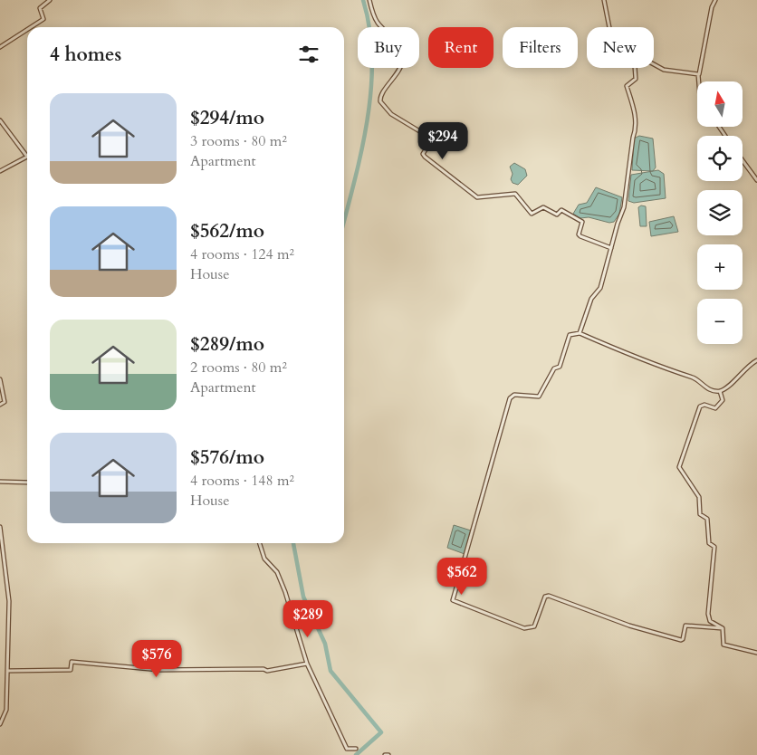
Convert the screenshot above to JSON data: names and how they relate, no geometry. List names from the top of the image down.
{
  "north": "top",
  "page": {
    "chip": [
      "Buy",
      "Rent",
      "Filters",
      "New"
    ],
    "heading": "4 homes",
    "map_buttons": ["+", "−"],
    "list": [
      {
        "name": "$294/mo",
        "note": "3 rooms · 80 m² · Apartment"
      },
      {
        "name": "$562/mo",
        "note": "4 rooms · 124 m² · House"
      },
      {
        "name": "$289/mo",
        "note": "2 rooms · 80 m² · Apartment"
      },
      {
        "name": "$576/mo",
        "note": "4 rooms · 148 m² · House"
      }
    ],
    "price": [
      "$294",
      "$562",
      "$289",
      "$576"
    ]
  }
}
